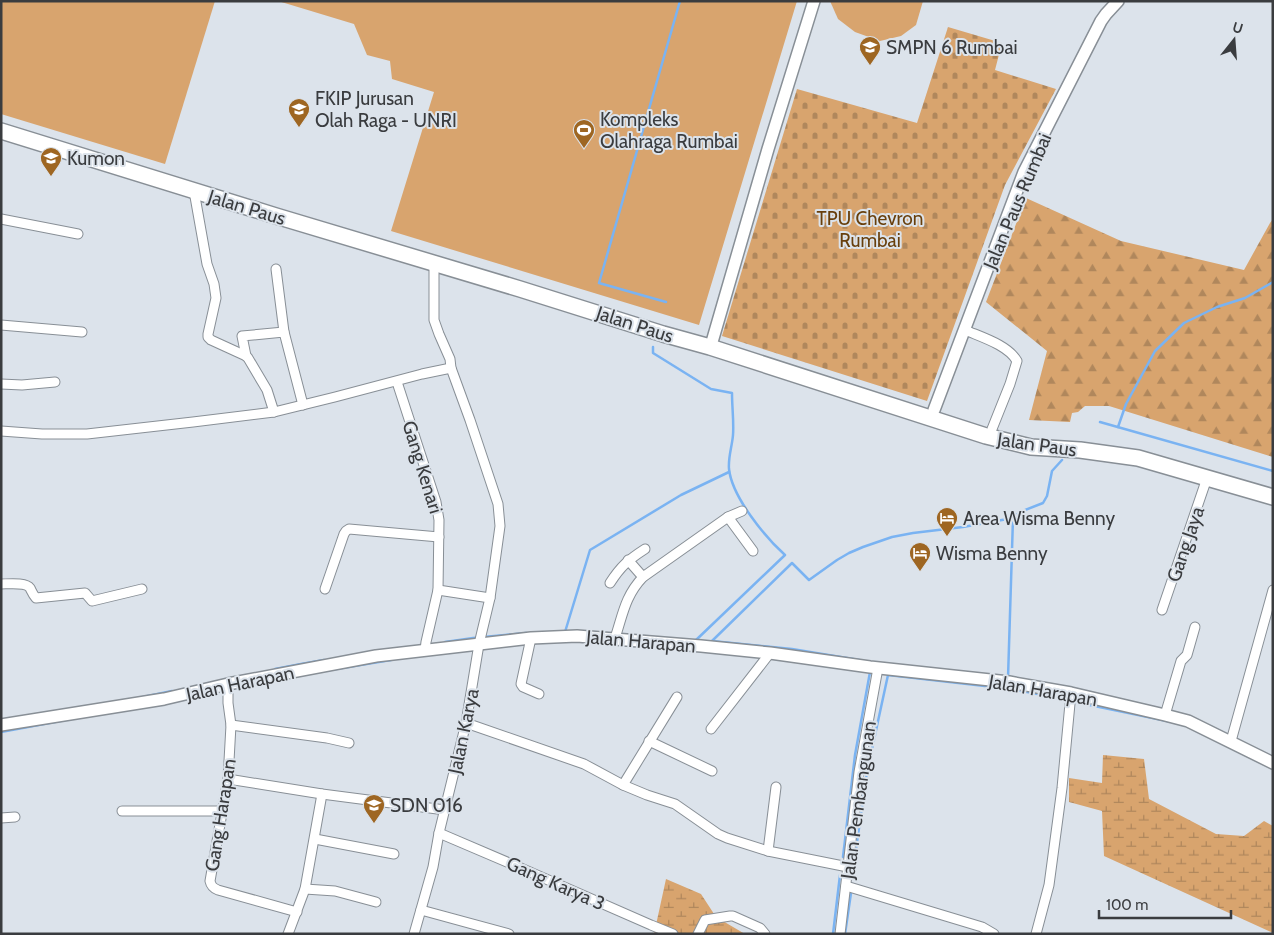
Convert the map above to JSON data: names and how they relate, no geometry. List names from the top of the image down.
{
  "streets": {
    "main road": ["Jalan Paus"],
    "street": [
      "Jalan Paus Rumbai",
      "Gang Kenari",
      "Gang Jaya",
      "Jalan Harapan",
      "Jalan Karya",
      "Jalan Pembangunan",
      "Gang Harapan",
      "Gang Karya 3"
    ]
  },
  "crossings": [
    ["Jalan Paus Rumbai", "Jalan Paus"],
    ["Jalan Paus", "Gang Jaya"],
    ["Jalan Paus", "Jalan Karya"],
    ["Gang Kenari", "Jalan Harapan"],
    ["Jalan Harapan", "Jalan Karya"],
    ["Jalan Harapan", "Jalan Pembangunan"],
    ["Jalan Harapan", "Gang Harapan"],
    ["Jalan Karya", "Gang Karya 3"]
  ],
  "parks": ["TPU Chevron Rumbai"],
  "places": {
    "school or university": [
      "SMPN 6 Rumbai",
      "FKIP Jurusan Olah Raga - UNRI",
      "Kumon",
      "SDN 016"
    ],
    "sports": ["Kompleks Olahraga Rumbai"],
    "hotel": ["Area Wisma Benny", "Wisma Benny"]
  },
  "scale_bar": "100 m",
  "north": "top"
}
